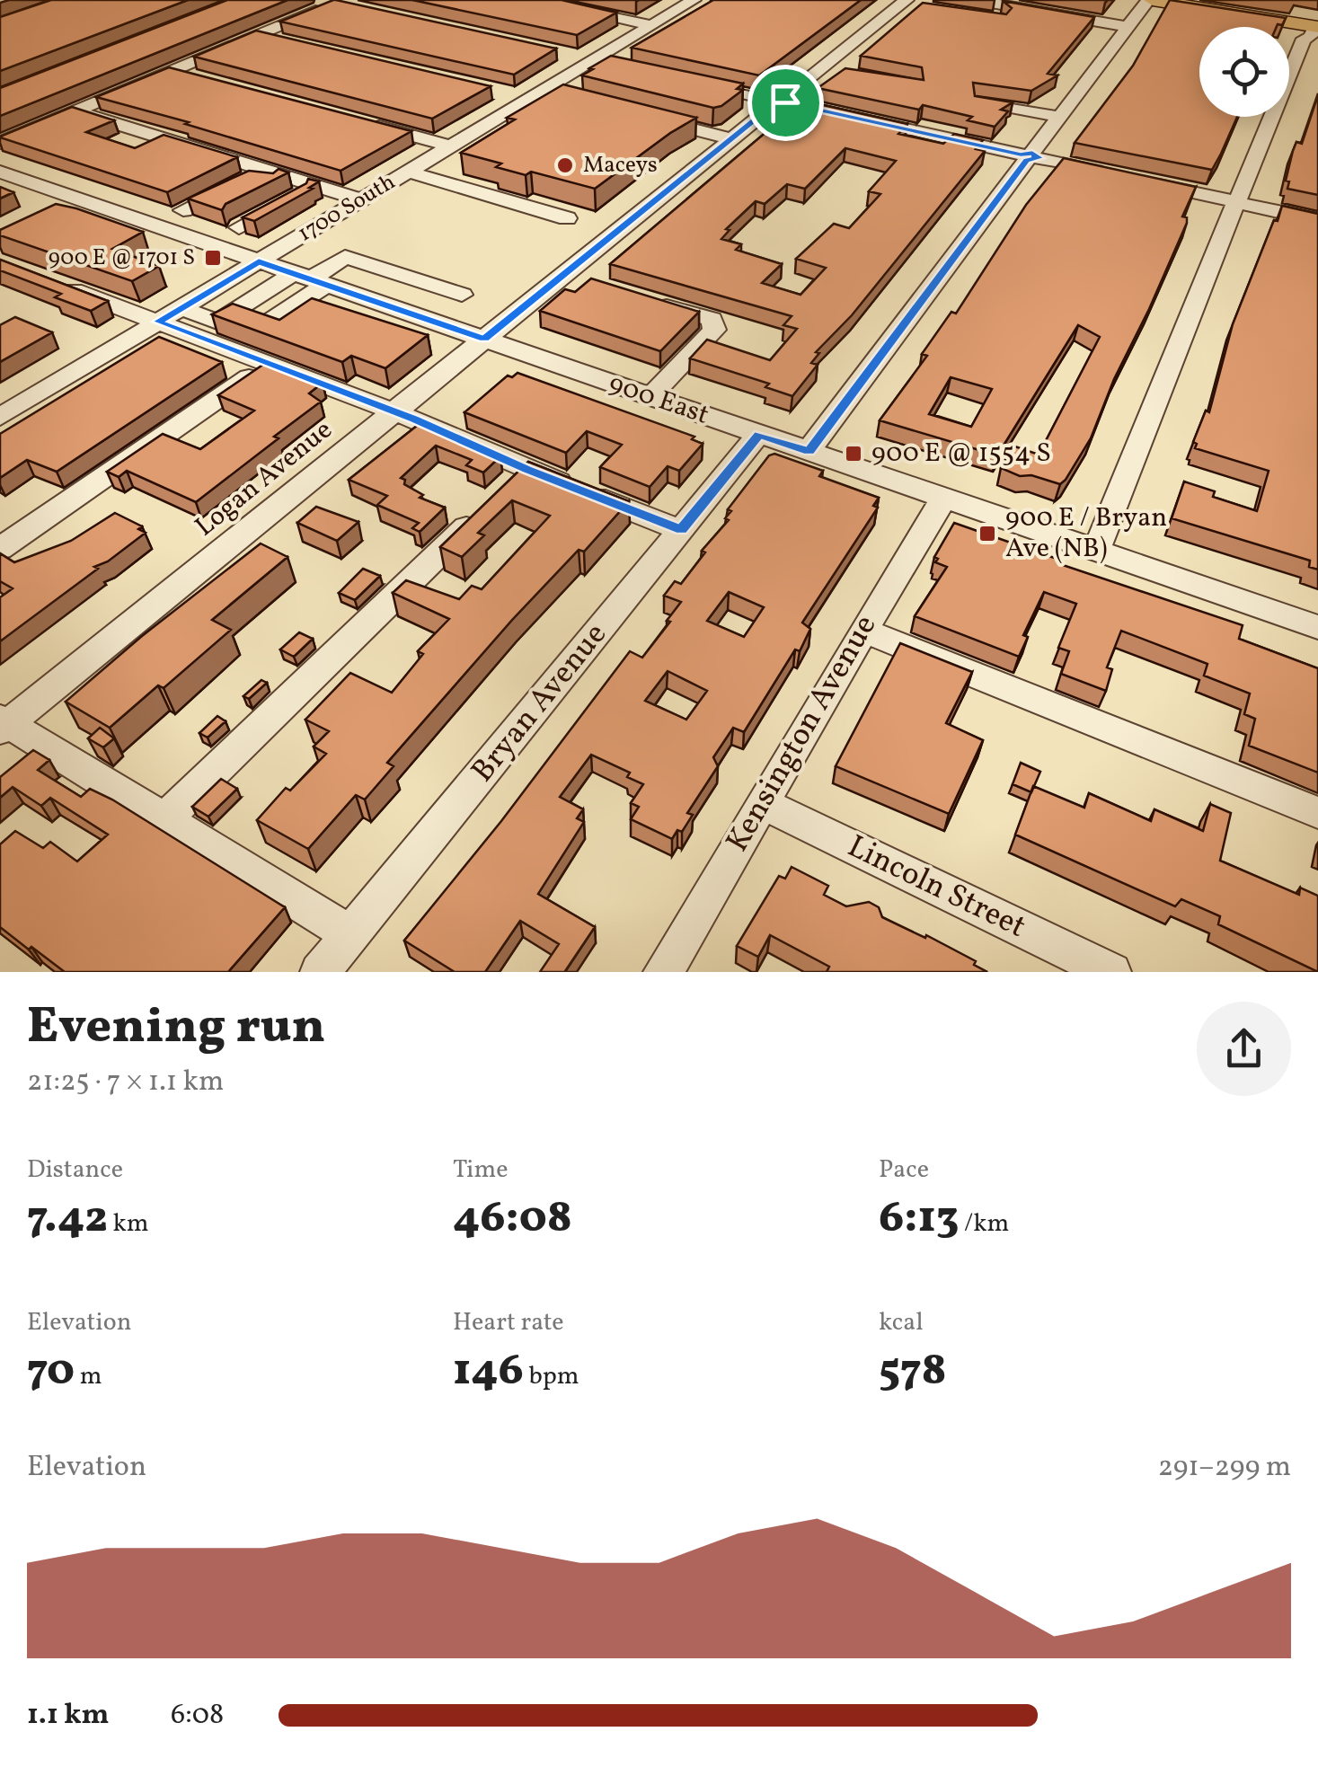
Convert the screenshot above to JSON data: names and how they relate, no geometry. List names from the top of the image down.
{
  "streets": {
    "street": [
      "1700 South",
      "900 East",
      "Logan Avenue",
      "Bryan Avenue",
      "Kensington Avenue",
      "Lincoln Street"
    ]
  },
  "crossings": [
    ["1700 South", "900 East"],
    ["900 East", "Logan Avenue"],
    ["900 East", "Bryan Avenue"],
    ["900 East", "Kensington Avenue"],
    ["Kensington Avenue", "Lincoln Street"]
  ],
  "places": {
    "other": ["Maceys"],
    "transit": ["900 E @ 1701 S", "900 E @ 1554 S", "900 E / Bryan Ave (NB)"]
  },
  "page": {
    "heading": ["Evening run", "21:25 · 7 × 1.1 km"],
    "stats": [
      ["Distance", "7.42 km"],
      ["Time", "46:08"],
      ["Pace", "6:13 /km"],
      ["Elevation", "70 m"],
      ["Heart rate", "146 bpm"],
      ["kcal", "578"]
    ],
    "chart": ["Elevation", "291–299 m"],
    "list": [
      {
        "name": "1.1 km",
        "note": "6:08"
      }
    ]
  }
}
